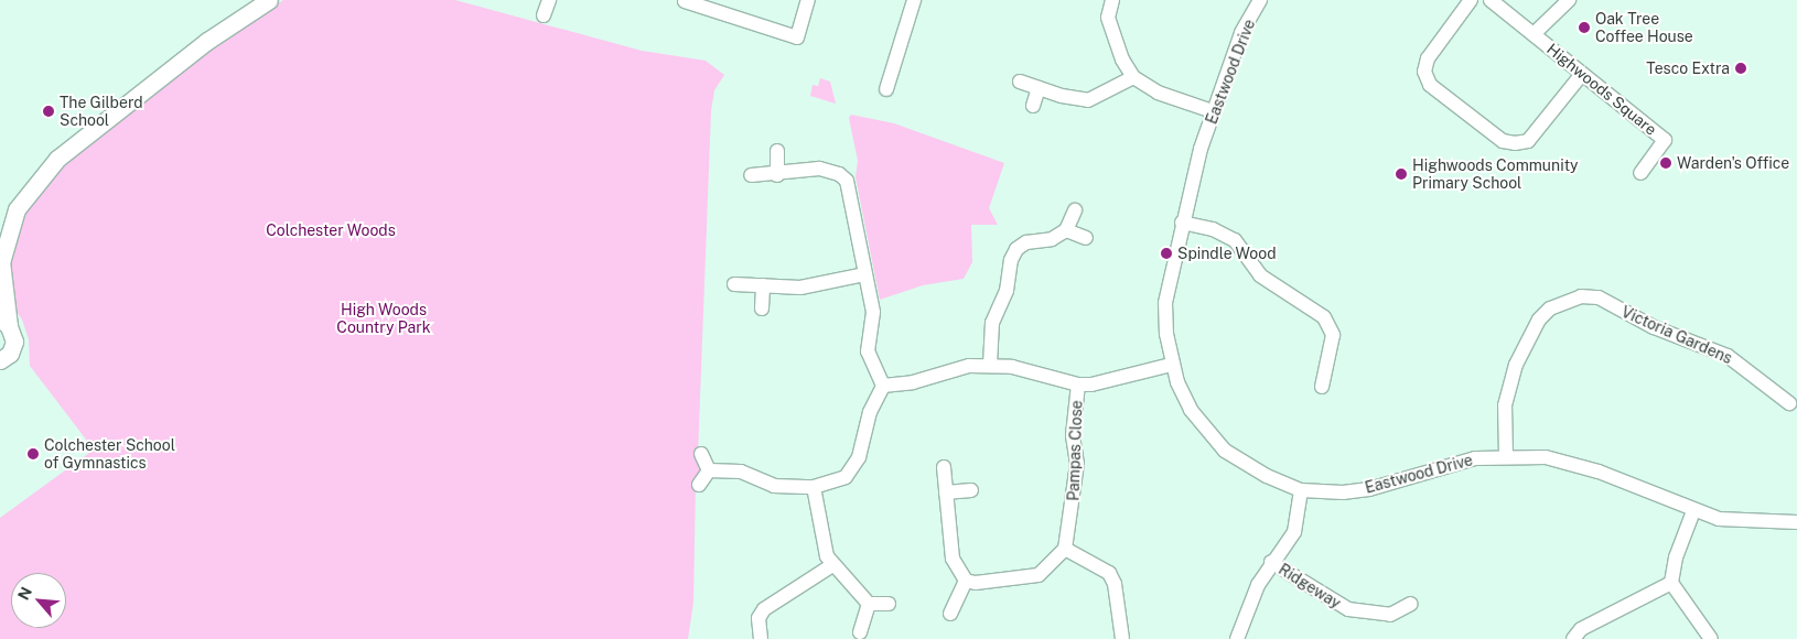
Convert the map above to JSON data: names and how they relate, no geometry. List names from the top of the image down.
{
  "streets": {
    "street": [
      "Eastwood Drive",
      "Highwoods Square",
      "Victoria Gardens",
      "Pampas Close",
      "Ridgeway"
    ]
  },
  "crossings": [
    ["Eastwood Drive", "Victoria Gardens"]
  ],
  "parks": ["Colchester Woods", "High Woods Country Park"],
  "places": [
    "Oak Tree Coffee House",
    "Tesco Extra",
    "The Gilberd School",
    "Warden's Office",
    "Highwoods Community Primary School",
    "Spindle Wood",
    "Colchester School of Gymnastics"
  ],
  "north": "top left"
}
